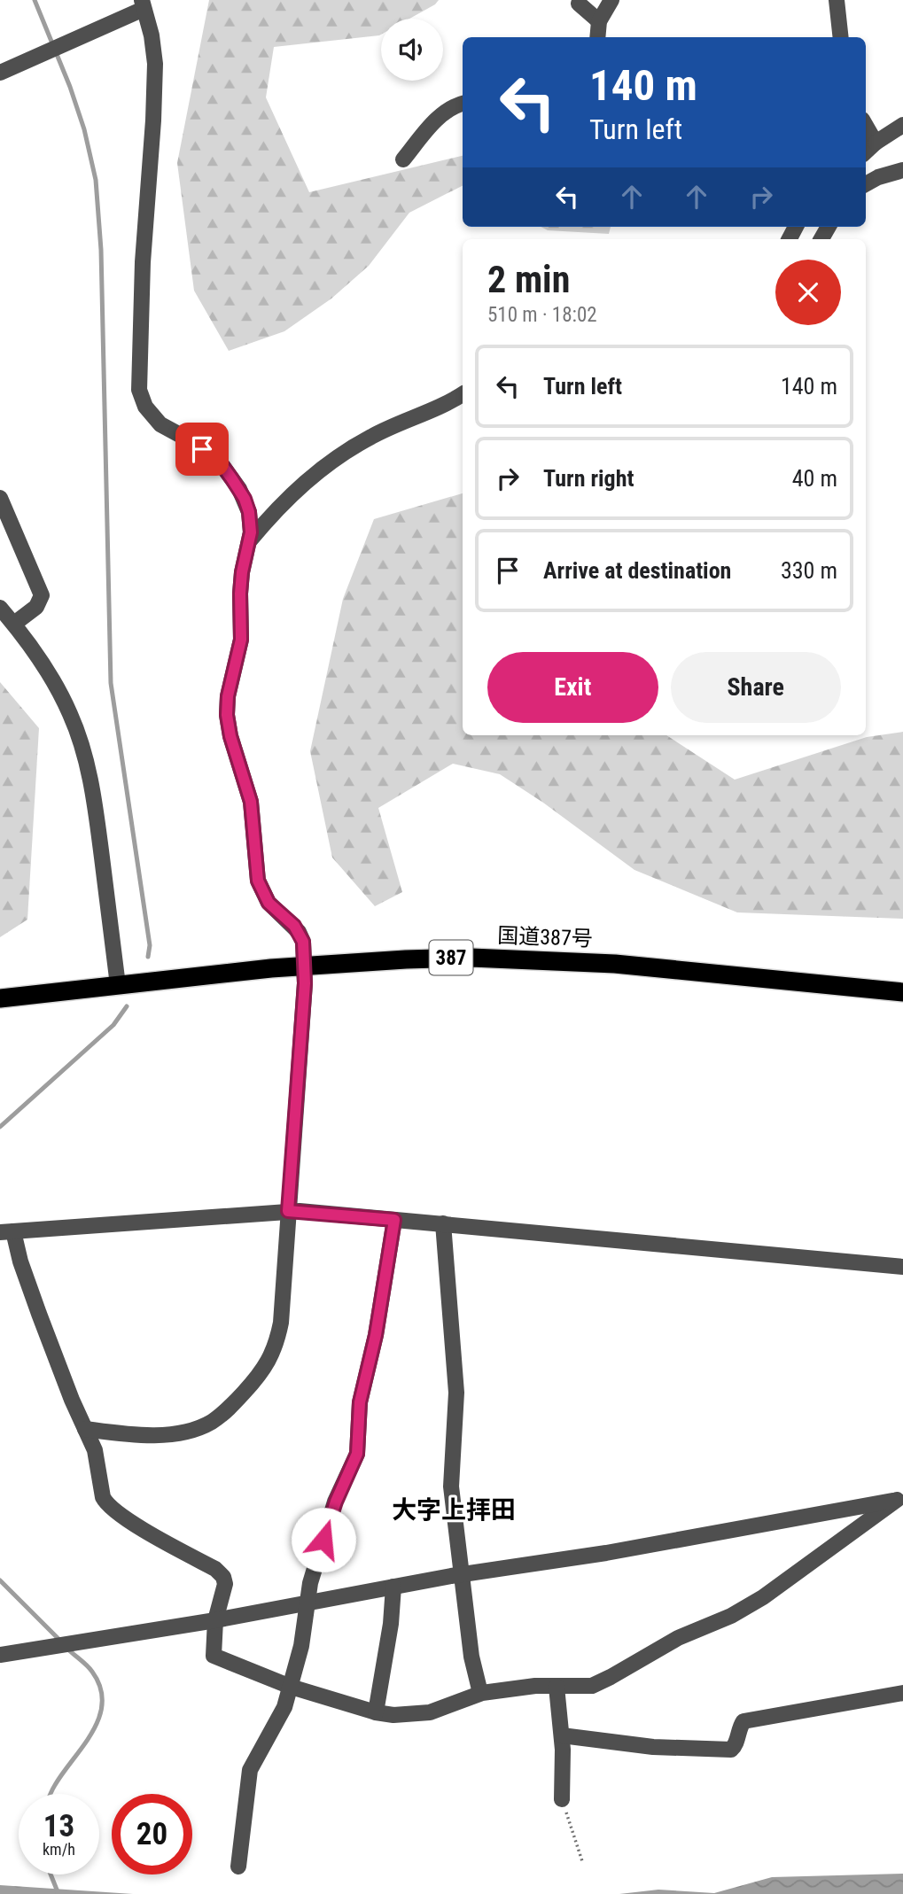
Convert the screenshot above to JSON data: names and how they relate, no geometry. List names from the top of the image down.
{
  "streets": {
    "highway": ["国道387号", "387"]
  },
  "districts": ["大字上拝田"],
  "page": {
    "turn": ["140 m", "Turn left"],
    "heading": ["2 min", "510 m · 18:02"],
    "list": [
      {
        "name": "Turn left",
        "value": "140 m"
      },
      {
        "name": "Turn right",
        "value": "40 m"
      },
      {
        "name": "Arrive at destination",
        "value": "330 m"
      }
    ],
    "buttons": ["Exit", "Share"],
    "speed": "13 km/h",
    "limit": "20"
  }
}
